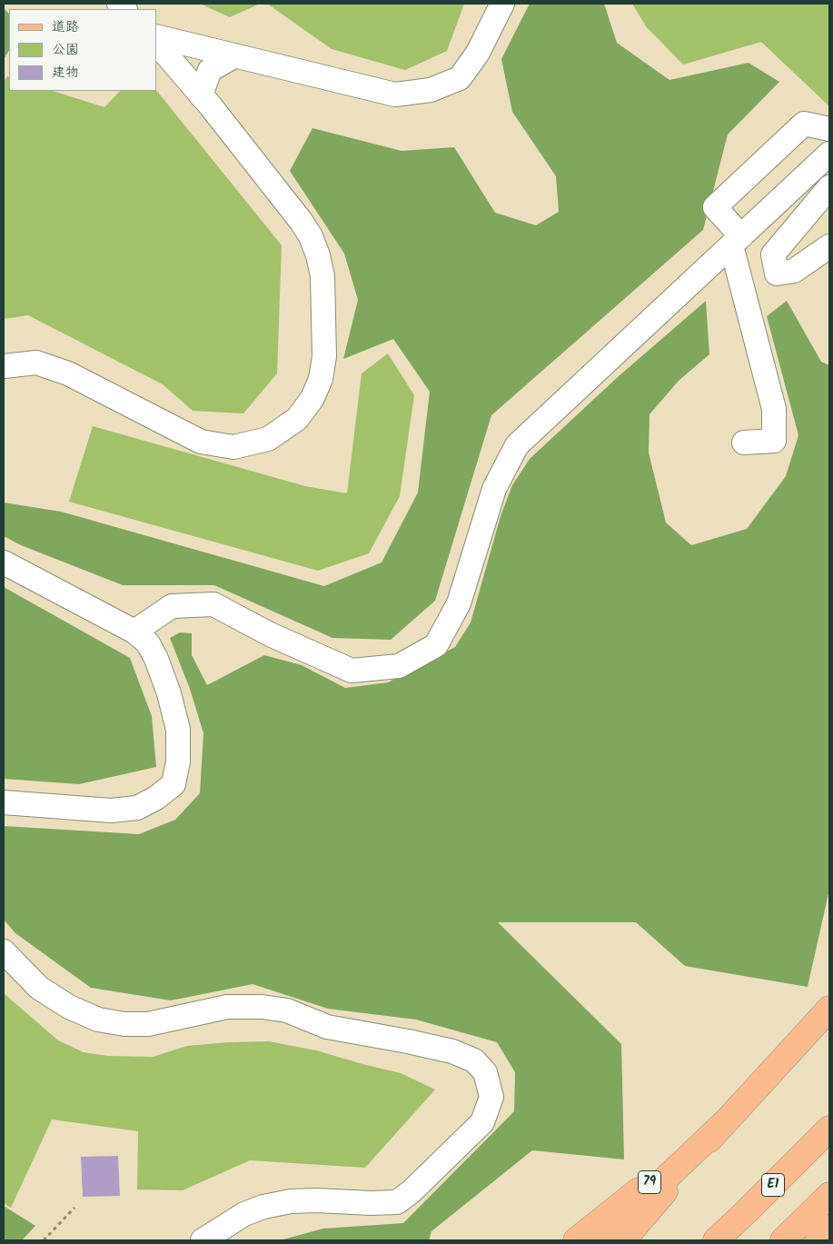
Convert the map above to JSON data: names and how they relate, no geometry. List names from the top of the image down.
{
  "streets": {
    "main road": ["79", "E1"]
  },
  "legend": ["道路", "公園", "建物"]
}
